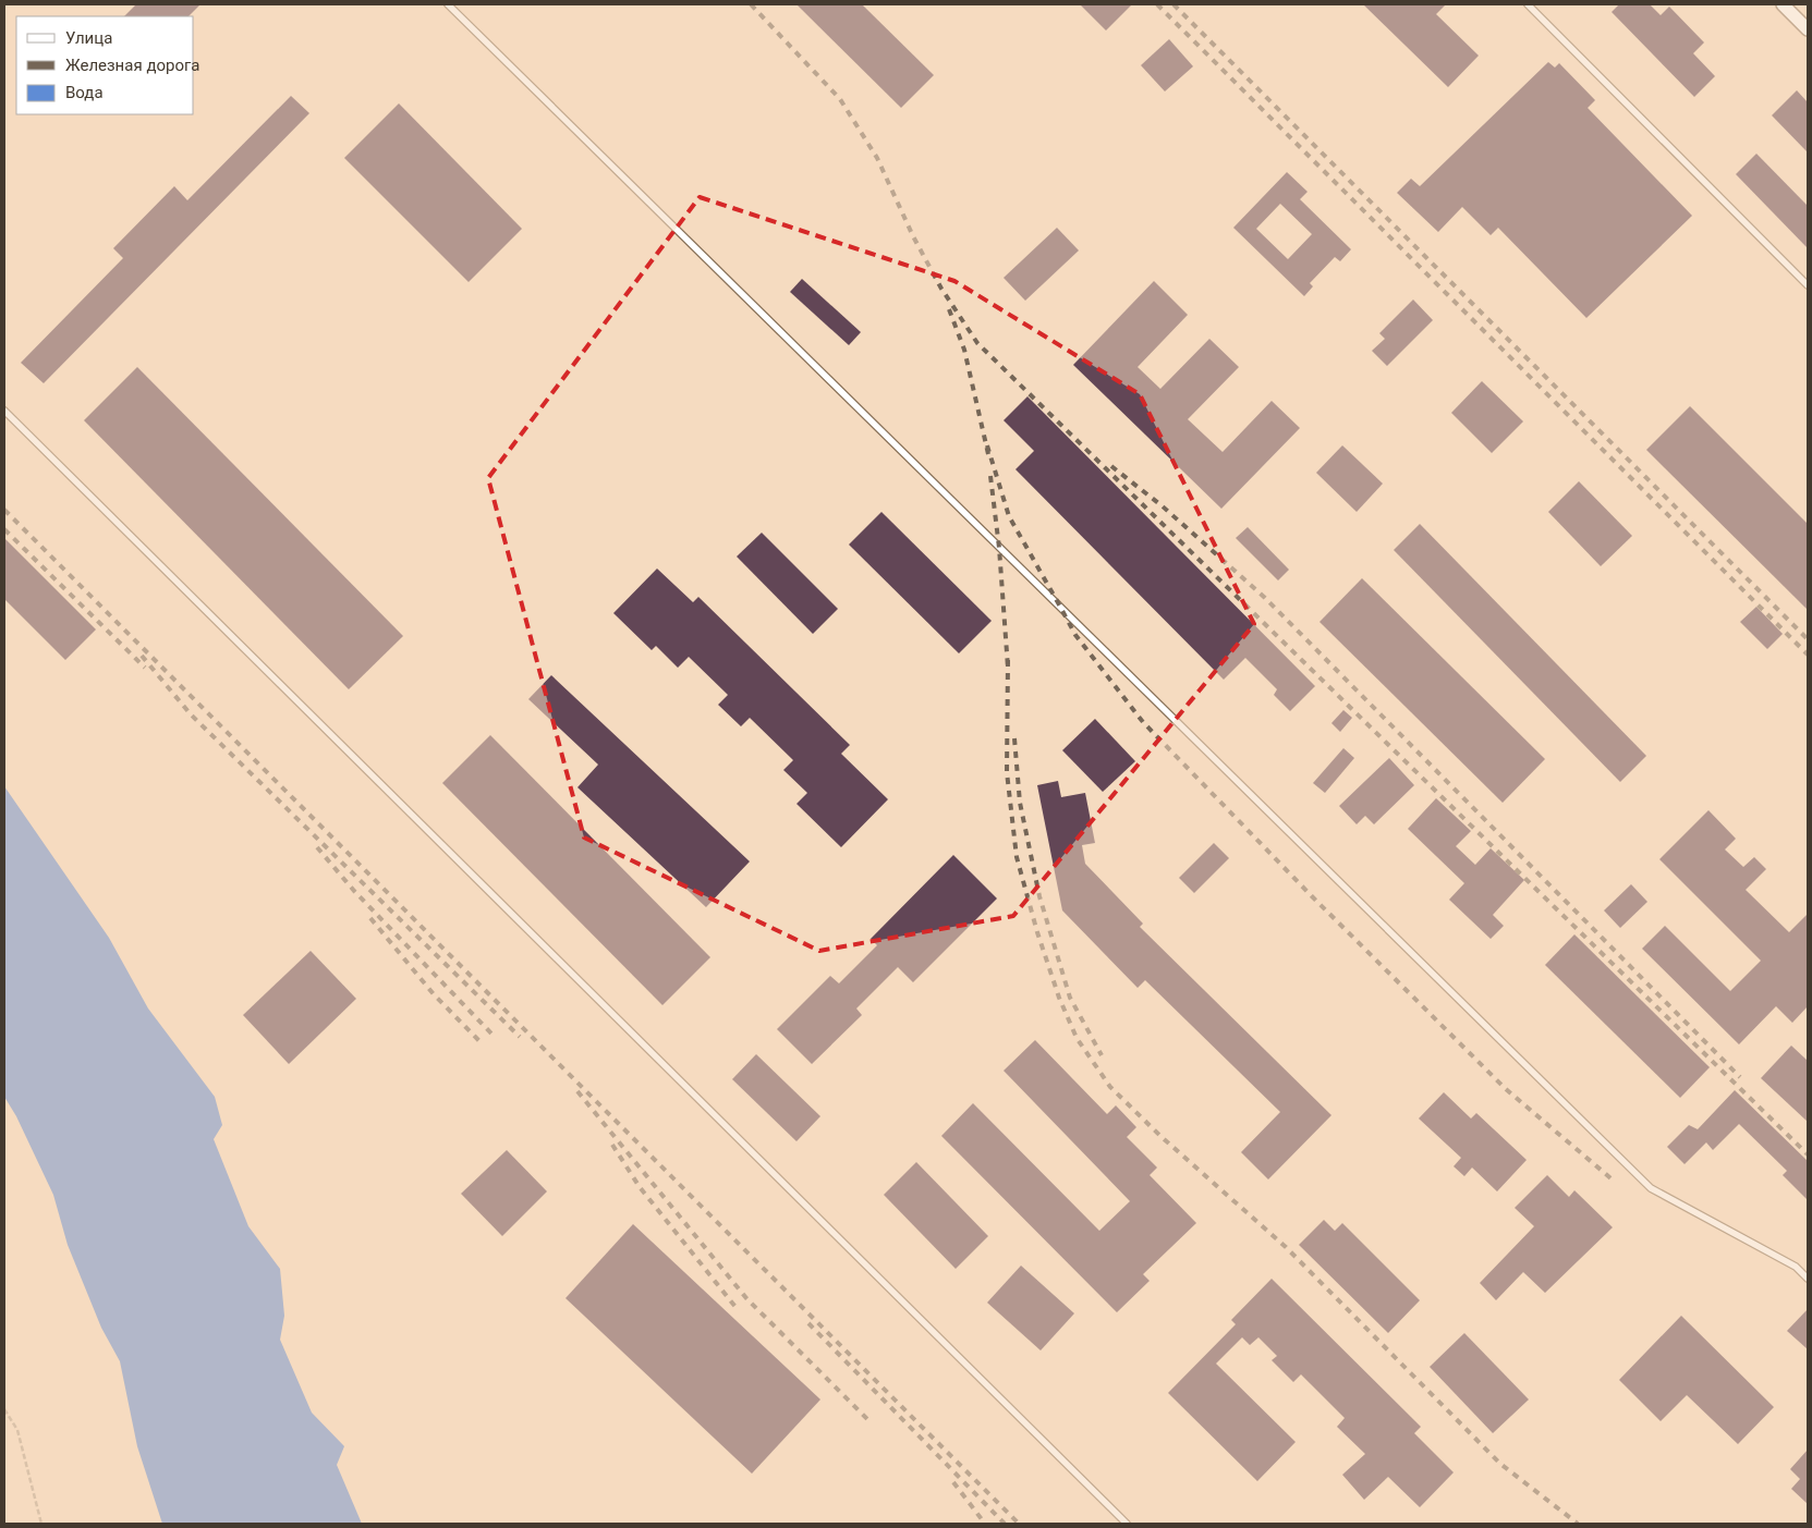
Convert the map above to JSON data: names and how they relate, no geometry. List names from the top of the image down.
{
  "legend": ["Улица", "Железная дорога", "Вода"]
}
